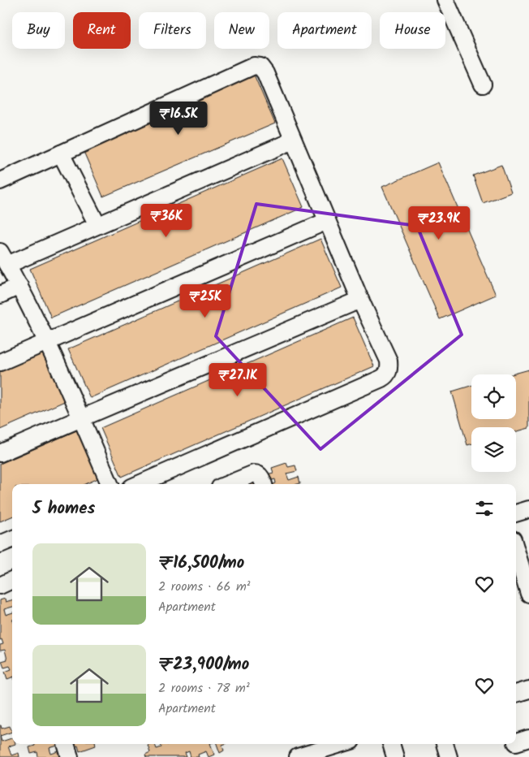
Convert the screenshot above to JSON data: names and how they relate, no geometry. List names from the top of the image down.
{
  "page": {
    "chip": [
      "Buy",
      "Rent",
      "Filters",
      "New",
      "Apartment",
      "House"
    ],
    "price": [
      "₹16.5K",
      "₹36K",
      "₹23.9K",
      "₹25K",
      "₹27.1K"
    ],
    "heading": "5 homes",
    "list": [
      {
        "name": "₹16,500/mo",
        "note": "2 rooms · 66 m² · Apartment"
      },
      {
        "name": "₹23,900/mo",
        "note": "2 rooms · 78 m² · Apartment"
      }
    ]
  }
}
